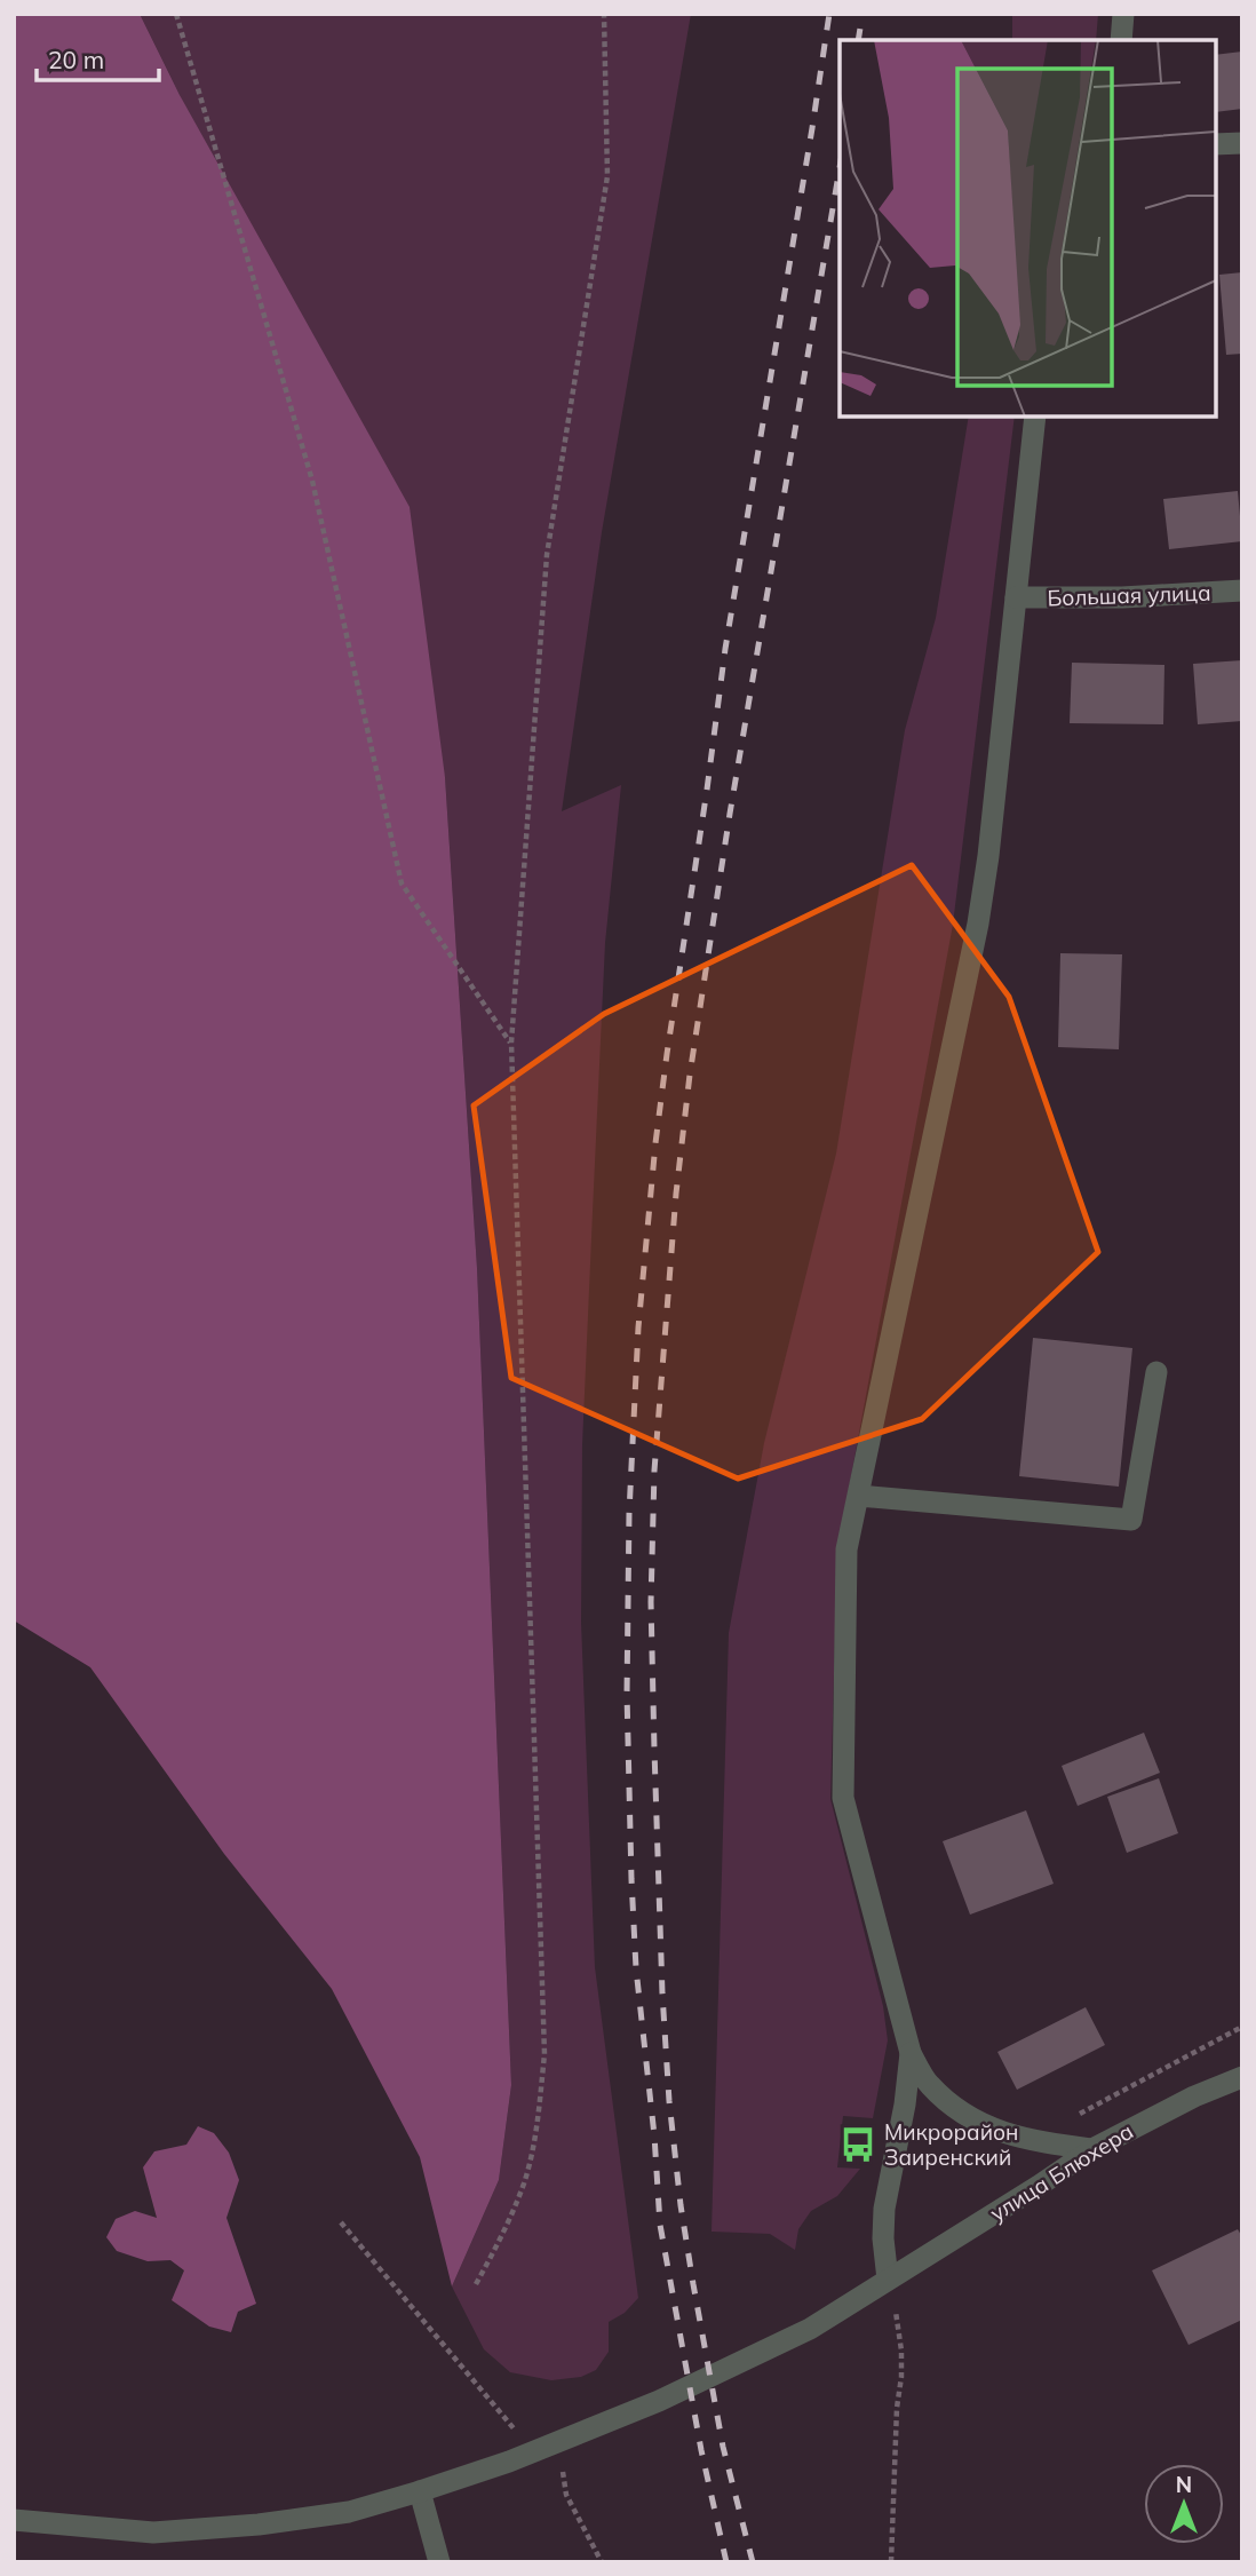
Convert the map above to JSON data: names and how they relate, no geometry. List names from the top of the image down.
{
  "streets": {
    "street": ["Большая улица", "улица Блюхера"]
  },
  "places": {
    "bus stop": ["Микрорайон Заиренский"]
  },
  "scale_bar": "20 m",
  "north": "top"
}
